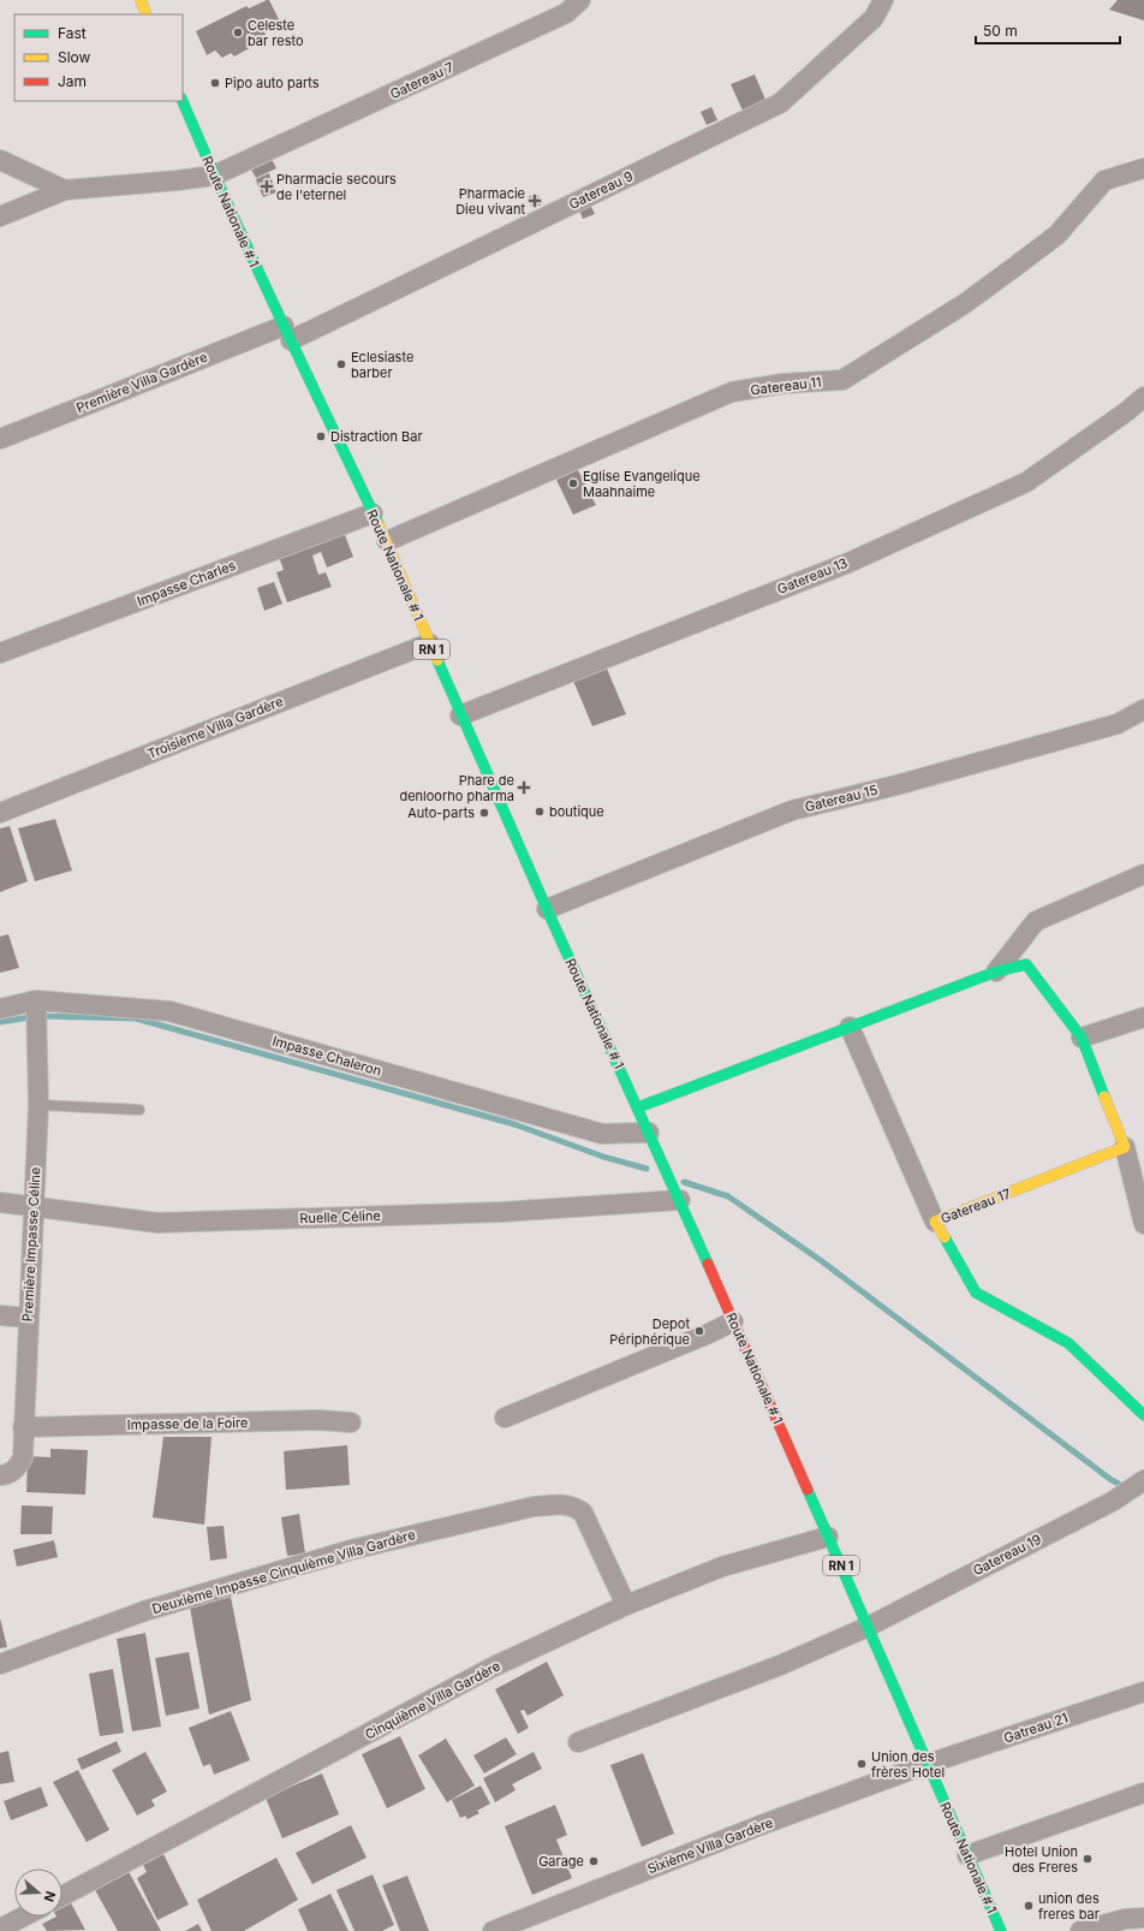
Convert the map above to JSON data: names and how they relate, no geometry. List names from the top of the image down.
{
  "streets": {
    "main road": ["Route Nationale # 1", "RN 1", "Gatereau 17"],
    "street": [
      "Gatereau 7",
      "Gatereau 9",
      "Première Villa Gardère",
      "Gatereau 11",
      "Gatereau 13",
      "Impasse Charles",
      "Troisième Villa Gardère",
      "Gatereau 15",
      "Impasse Chaleron",
      "Ruelle Céline",
      "Première Impasse Céline",
      "Impasse de la Foire",
      "Gatereau 19",
      "Deuxième Impasse Cinquième Villa Gardère",
      "Cinquième Villa Gardère",
      "Gatreau 21",
      "Sixième Villa Gardère"
    ]
  },
  "crossings": [
    ["Gatereau 7", "Route Nationale # 1"],
    ["Gatereau 9", "Route Nationale # 1"],
    ["Gatereau 9", "Première Villa Gardère"],
    ["Route Nationale # 1", "Première Villa Gardère"],
    ["Route Nationale # 1", "Gatereau 11"],
    ["Route Nationale # 1", "Gatereau 13"],
    ["Route Nationale # 1", "Impasse Charles"],
    ["Route Nationale # 1", "Troisième Villa Gardère"],
    ["Route Nationale # 1", "Gatereau 15"],
    ["Route Nationale # 1", "Impasse Chaleron"],
    ["Route Nationale # 1", "Ruelle Céline"],
    ["Route Nationale # 1", "Gatereau 19"],
    ["Route Nationale # 1", "Cinquième Villa Gardère"],
    ["Route Nationale # 1", "Gatreau 21"],
    ["Route Nationale # 1", "Sixième Villa Gardère"],
    ["Impasse Chaleron", "Première Impasse Céline"],
    ["Ruelle Céline", "Première Impasse Céline"],
    ["Première Impasse Céline", "Impasse de la Foire"],
    ["Deuxième Impasse Cinquième Villa Gardère", "Cinquième Villa Gardère"],
    ["Gatreau 21", "Sixième Villa Gardère"]
  ],
  "places": {
    "other": [
      "Celeste bar resto",
      "Pipo auto parts",
      "Eclesiaste barber",
      "Distraction Bar",
      "Eglise Evangelique Maahnaime",
      "boutique",
      "Auto-parts",
      "Depot Périphérique",
      "Union des frères Hotel",
      "Hotel Union des Freres",
      "Garage",
      "union des freres bar"
    ],
    "health": ["Pharmacie secours de l'eternel", "Pharmacie Dieu vivant", "Phare de denloorho pharma"]
  },
  "legend": ["Fast", "Slow", "Jam"],
  "scale_bar": "50 m",
  "north": "right"
}
